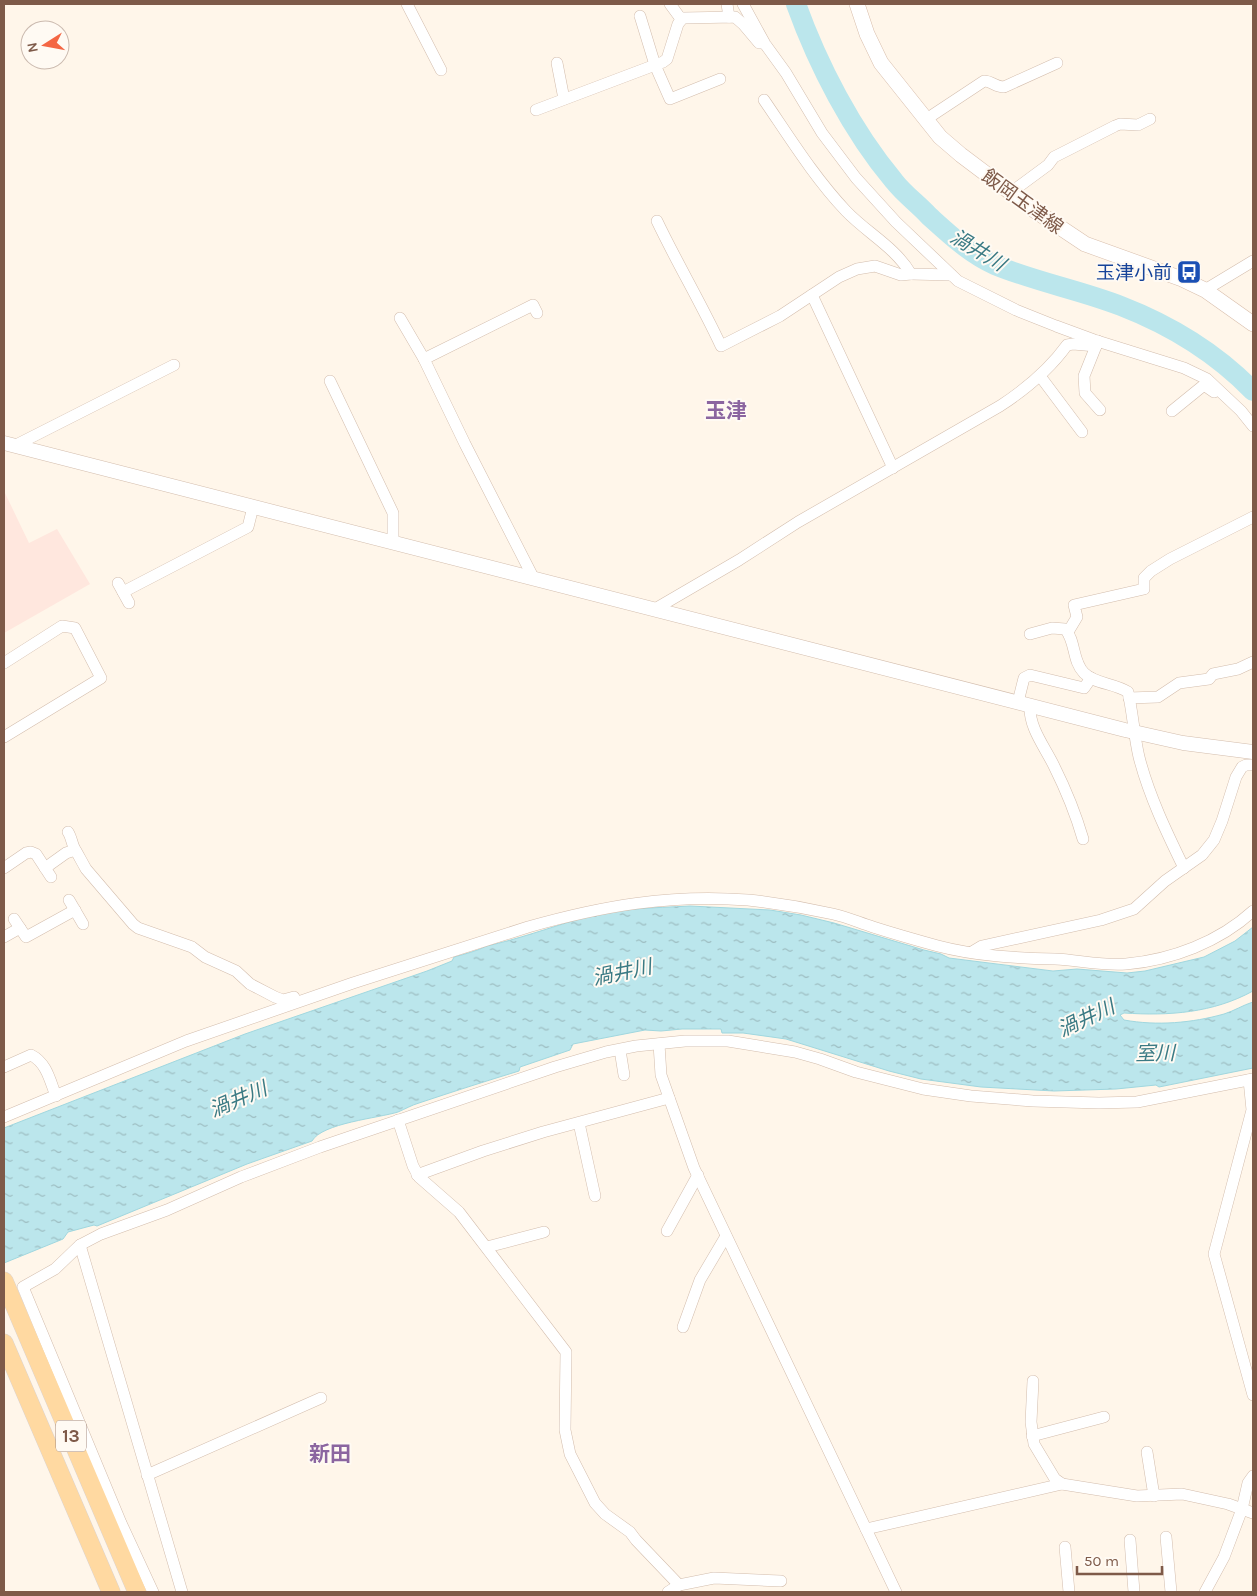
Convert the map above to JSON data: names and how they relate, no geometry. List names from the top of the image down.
{
  "streets": {
    "main road": ["飯岡玉津線", "13"]
  },
  "districts": ["玉津", "新田"],
  "water": ["渦井川", "室川"],
  "places": {
    "bus stop": ["玉津小前"]
  },
  "scale_bar": "50 m",
  "north": "left"
}
